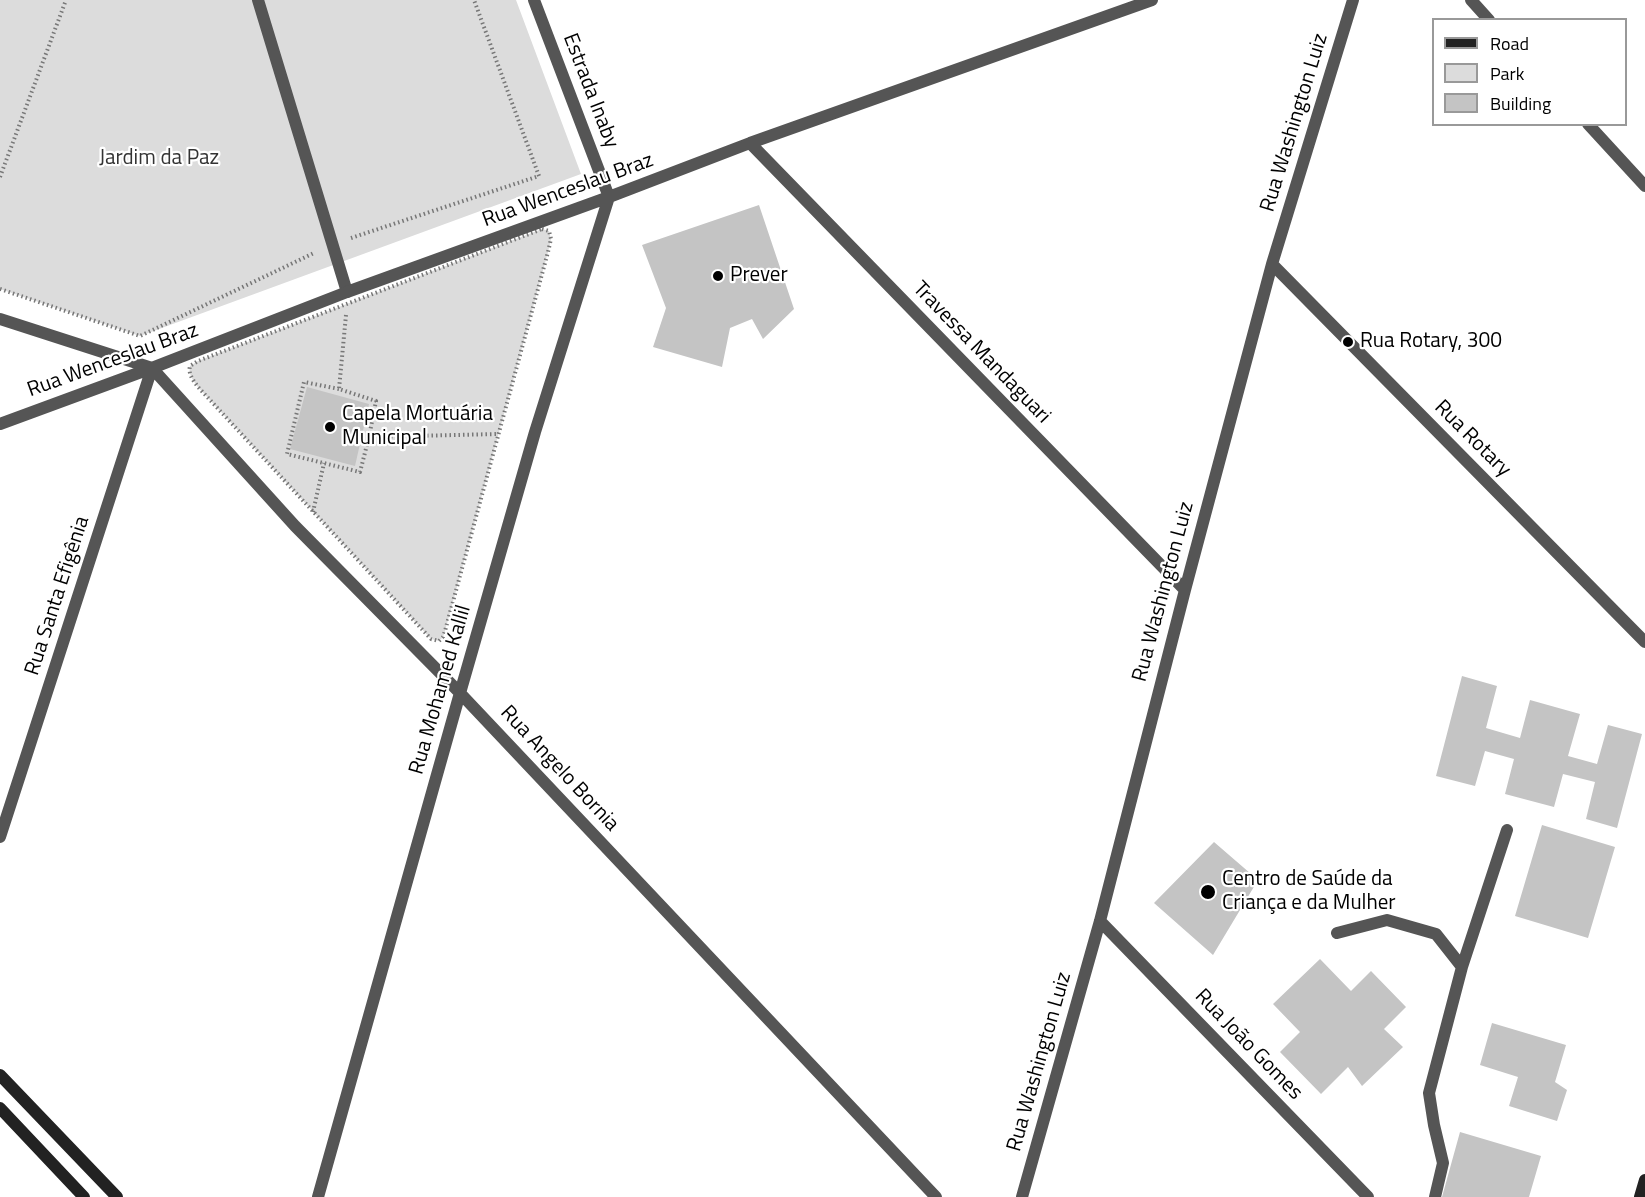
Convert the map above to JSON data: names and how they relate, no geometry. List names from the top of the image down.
{
  "streets": {
    "street": [
      "Estrada Inaby",
      "Rua Washington Luiz",
      "Rua Wenceslau Braz",
      "Travessa Mandaguari",
      "Rua Rotary",
      "Rua Santa Efigênia",
      "Rua Mohamed Kallil",
      "Rua Angelo Bornia",
      "Rua João Gomes"
    ]
  },
  "crossings": [
    ["Estrada Inaby", "Rua Wenceslau Braz"],
    ["Estrada Inaby", "Rua Mohamed Kallil"],
    ["Rua Washington Luiz", "Travessa Mandaguari"],
    ["Rua Washington Luiz", "Rua Rotary"],
    ["Rua Washington Luiz", "Rua João Gomes"],
    ["Rua Wenceslau Braz", "Travessa Mandaguari"],
    ["Rua Wenceslau Braz", "Rua Santa Efigênia"],
    ["Rua Wenceslau Braz", "Rua Mohamed Kallil"],
    ["Rua Wenceslau Braz", "Rua Angelo Bornia"],
    ["Rua Santa Efigênia", "Rua Angelo Bornia"],
    ["Rua Mohamed Kallil", "Rua Angelo Bornia"]
  ],
  "parks": ["Jardim da Paz"],
  "places": [
    "Prever",
    "Rua Rotary, 300",
    "Capela Mortuária Municipal",
    "Centro de Saúde da Criança e da Mulher"
  ],
  "legend": ["Road", "Park", "Building"]
}
